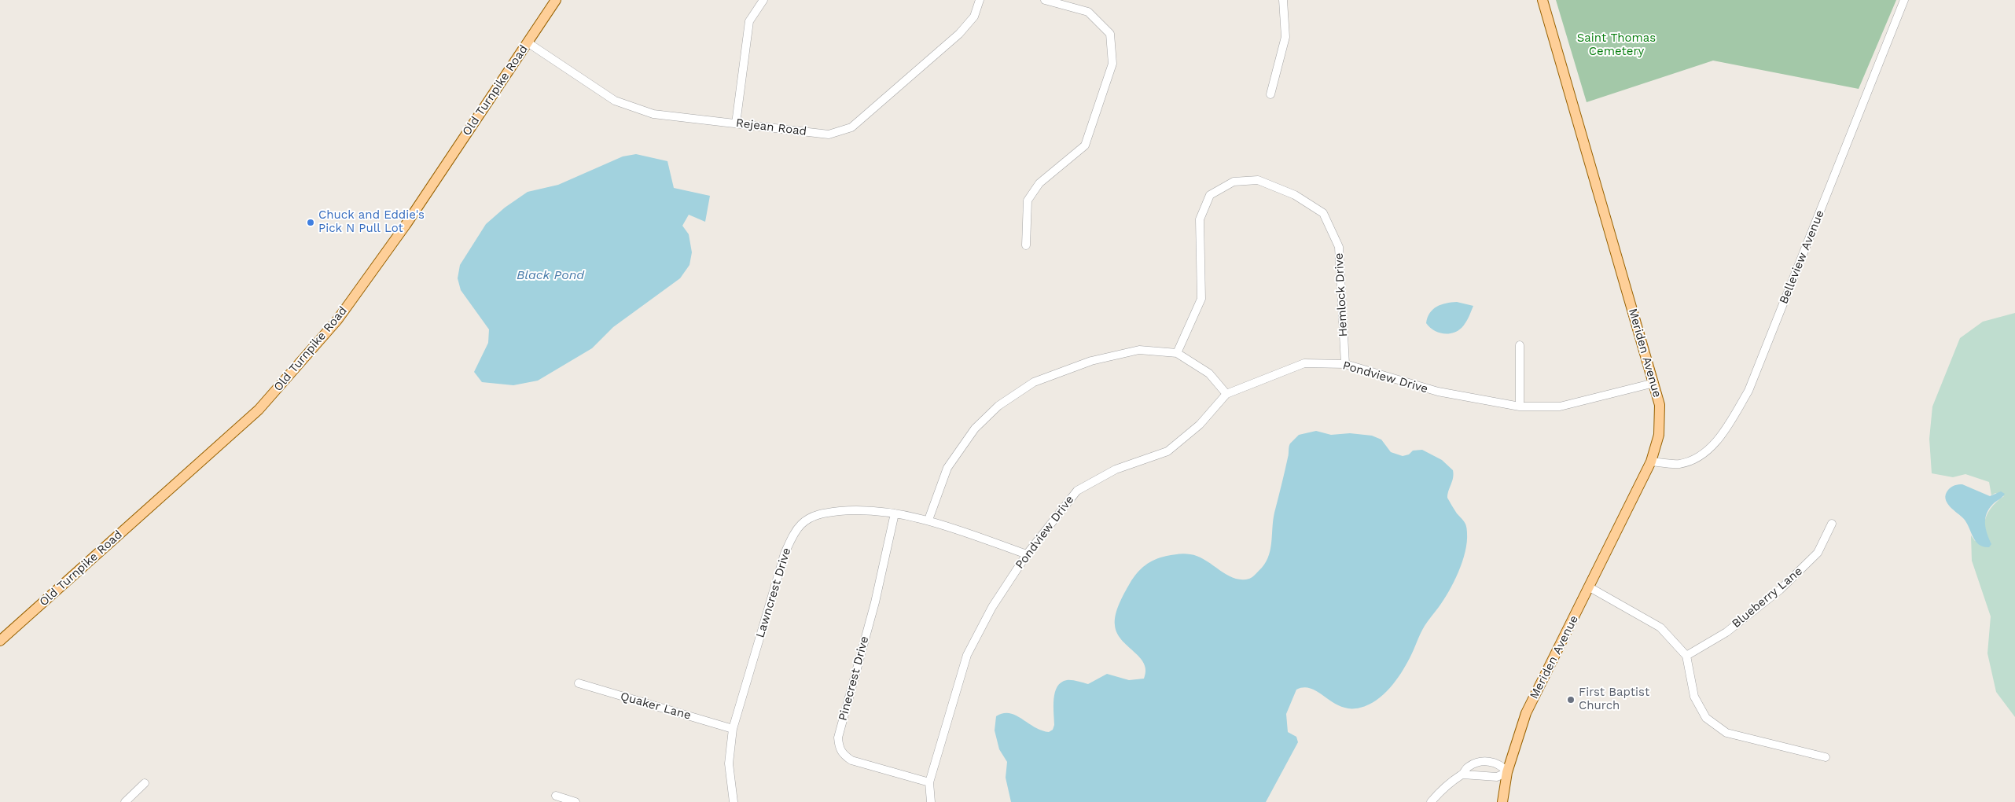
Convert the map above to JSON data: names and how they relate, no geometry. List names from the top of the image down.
{
  "streets": {
    "main road": ["Old Turnpike Road", "Meriden Avenue"],
    "street": [
      "Rejean Road",
      "Belleview Avenue",
      "Hemlock Drive",
      "Pondview Drive",
      "Lawncrest Drive",
      "Blueberry Lane",
      "Pinecrest Drive",
      "Quaker Lane"
    ]
  },
  "crossings": [
    ["Old Turnpike Road", "Rejean Road"],
    ["Belleview Avenue", "Meriden Avenue"],
    ["Hemlock Drive", "Pondview Drive"],
    ["Meriden Avenue", "Pondview Drive"],
    ["Pondview Drive", "Lawncrest Drive"],
    ["Pondview Drive", "Pinecrest Drive"],
    ["Lawncrest Drive", "Pinecrest Drive"],
    ["Lawncrest Drive", "Quaker Lane"]
  ],
  "water": ["Black Pond"],
  "parks": ["Saint Thomas Cemetery"],
  "places": ["Chuck and Eddie's Pick N Pull Lot", "First Baptist Church"]
}
